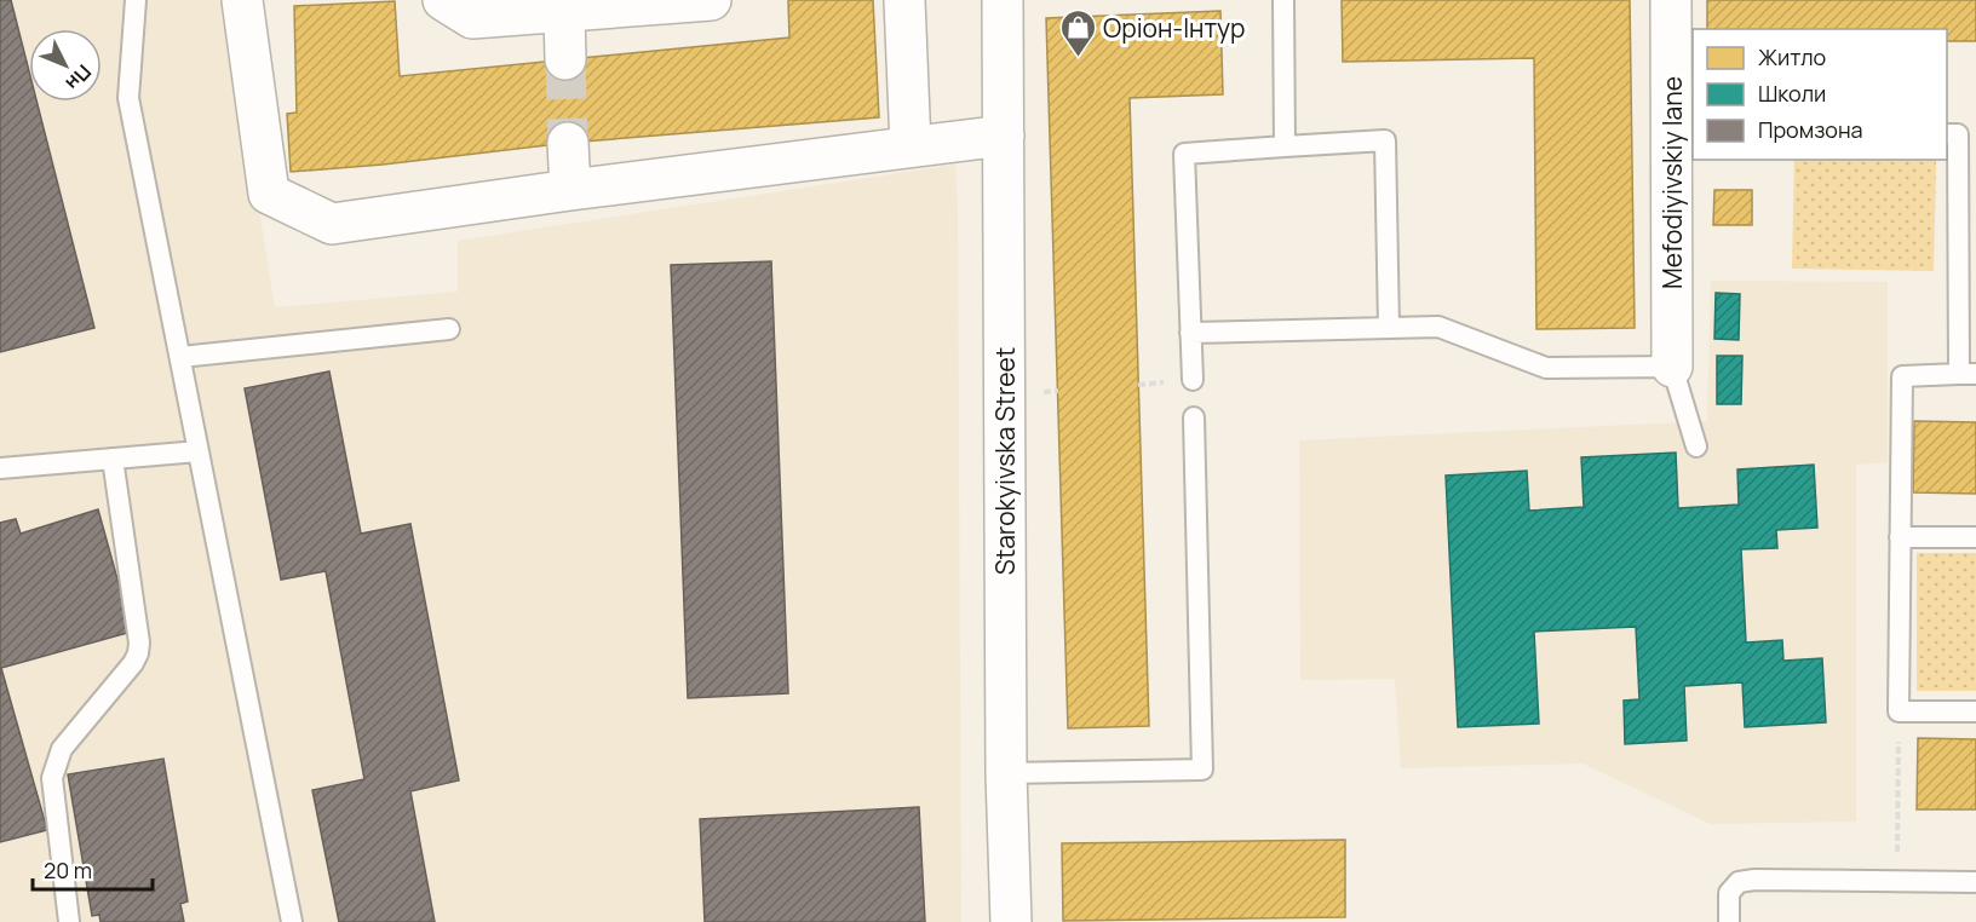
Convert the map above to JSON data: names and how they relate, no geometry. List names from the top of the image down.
{
  "streets": {
    "street": ["Mefodiyivskiy lane", "Starokyivska Street"]
  },
  "places": {
    "shop": ["Оріон-Інтур"]
  },
  "legend": ["Житло", "Школи", "Промзона"],
  "scale_bar": "20 m",
  "north": "bottom right"
}
